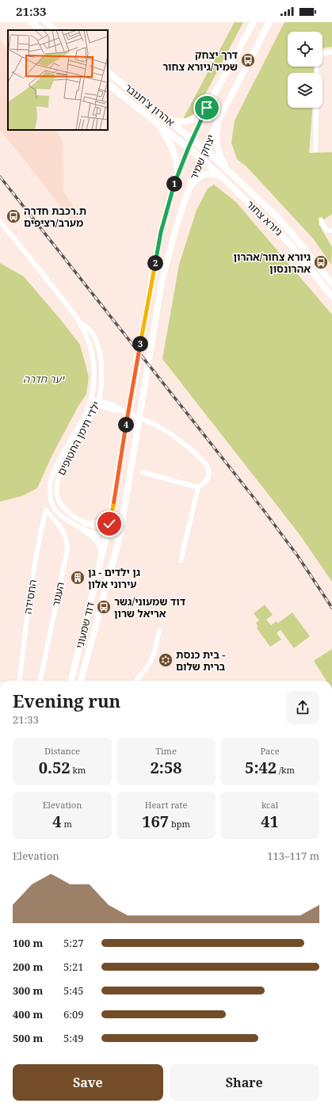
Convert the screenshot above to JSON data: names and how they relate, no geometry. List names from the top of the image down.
{
  "streets": {
    "main road": [
      "אהרון צ'חנובר",
      "יצחק שמיר",
      "גיורא צחור",
      "דוד שמעוני"
    ],
    "street": ["ילדי תימן החטופים", "העגור", "החסידה"]
  },
  "crossings": [
    ["אהרון צ'חנובר", "יצחק שמיר"],
    ["אהרון צ'חנובר", "גיורא צחור"],
    ["יצחק שמיר", "גיורא צחור"],
    ["יצחק שמיר", "דוד שמעוני"],
    ["ילדי תימן החטופים", "דוד שמעוני"],
    ["העגור", "החסידה"]
  ],
  "parks": ["יער חדרה"],
  "places": {
    "bus stop": [
      "דרך יצחק שמיר/גיורא צחור",
      "ת.רכבת חדרה מערב/רציפים",
      "גיורא צחור/אהרון אהרונסון",
      "דוד שמעוני/גשר אריאל שרון"
    ],
    "building": ["גן ילדים - גן עירוני אלון"],
    "synagogue": ["בית כנסת - ברית שלום"]
  },
  "page": {
    "status": "21:33",
    "pins": [
      "1",
      "2",
      "3",
      "4"
    ],
    "heading": ["Evening run", "21:33"],
    "stats": [
      ["Distance", "0.52 km"],
      ["Time", "2:58"],
      ["Pace", "5:42 /km"],
      ["Elevation", "4 m"],
      ["Heart rate", "167 bpm"],
      ["kcal", "41"]
    ],
    "chart": ["Elevation", "113–117 m"],
    "list": [
      {
        "name": "100 m",
        "note": "5:27"
      },
      {
        "name": "200 m",
        "note": "5:21"
      },
      {
        "name": "300 m",
        "note": "5:45"
      },
      {
        "name": "400 m",
        "note": "6:09"
      },
      {
        "name": "500 m",
        "note": "5:49"
      }
    ],
    "buttons": ["Save", "Share"]
  }
}
